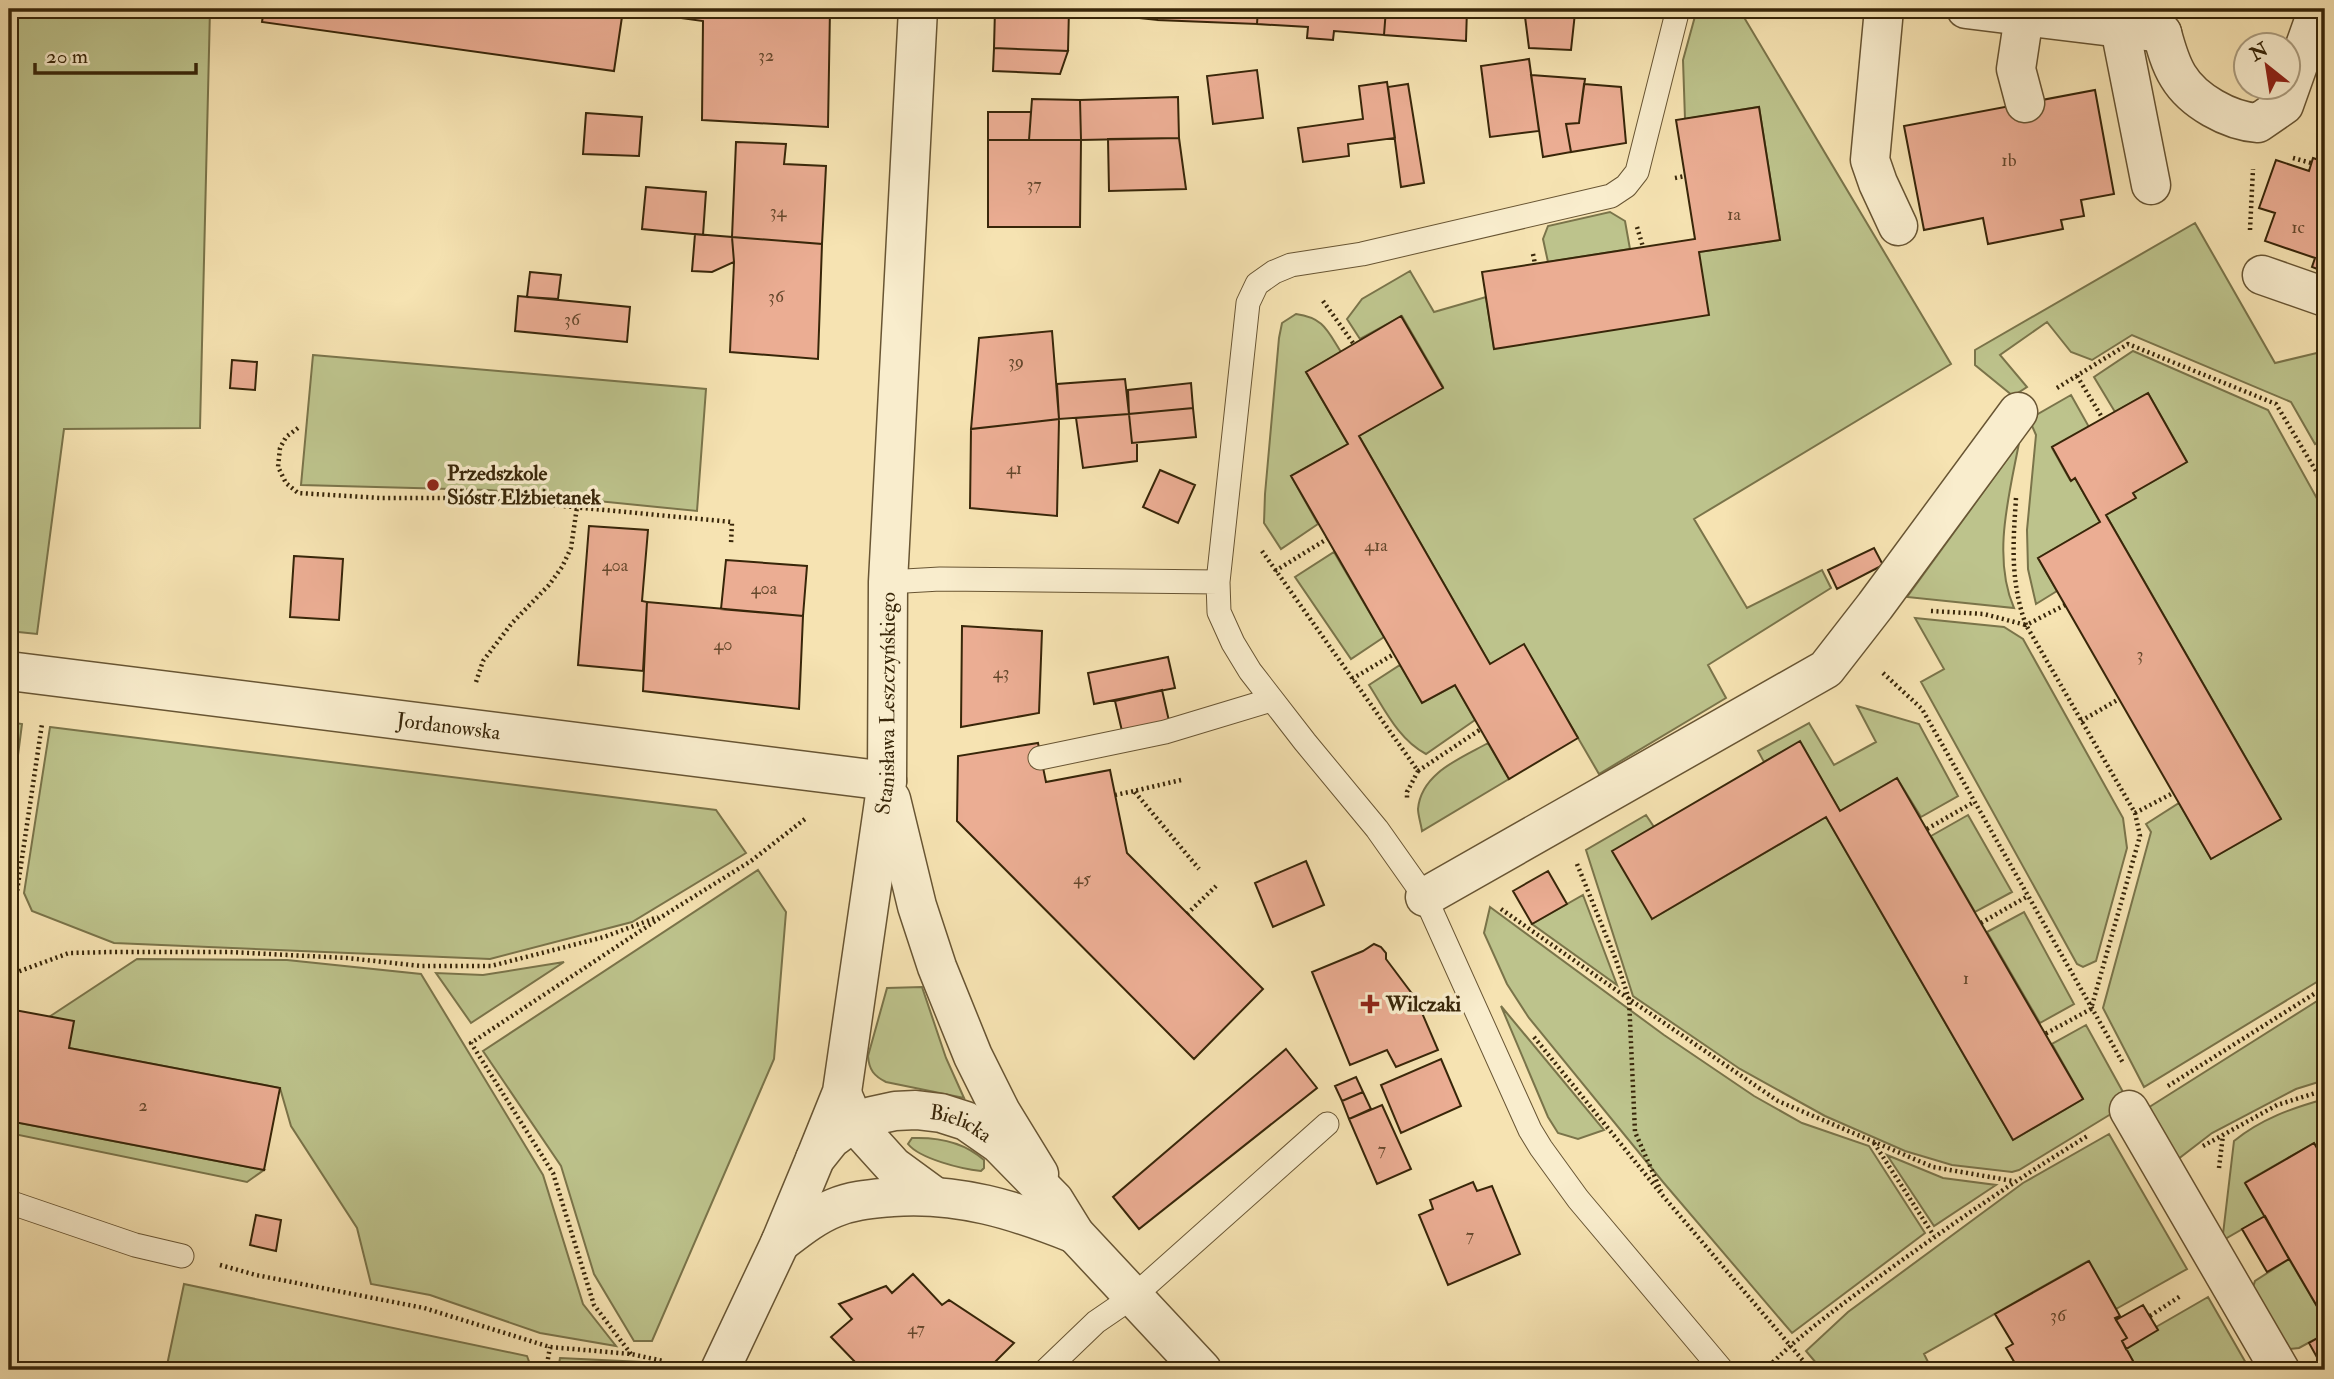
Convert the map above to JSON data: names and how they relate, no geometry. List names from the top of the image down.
{
  "streets": {
    "street": ["Stanisława Leszczyńskiego", "Jordanowska", "Bielicka"]
  },
  "crossings": [
    ["Stanisława Leszczyńskiego", "Jordanowska"],
    ["Stanisława Leszczyńskiego", "Bielicka"]
  ],
  "places": {
    "other": ["Przedszkole Sióstr Elżbietanek"],
    "health": ["Wilczaki"]
  },
  "house_numbers": [
    "32",
    "1b",
    "37",
    "34",
    "1a",
    "1c",
    "36",
    "36",
    "39",
    "41",
    "41a",
    "40a",
    "40a",
    "40",
    "3",
    "43",
    "45",
    "1",
    "2",
    "7",
    "7",
    "36",
    "47"
  ],
  "scale_bar": "20 m",
  "north": "top left"
}
